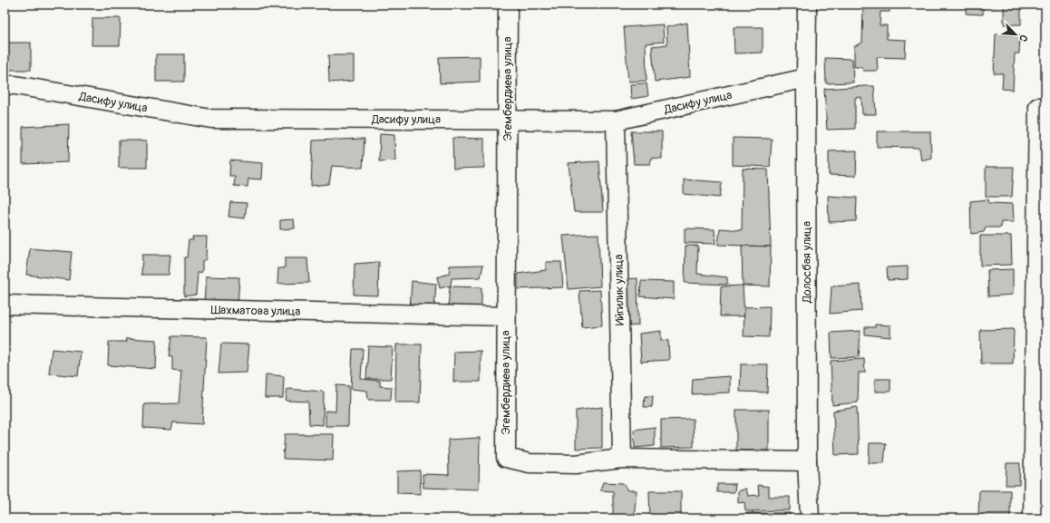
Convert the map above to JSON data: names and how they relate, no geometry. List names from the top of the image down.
{
  "streets": {
    "street": [
      "Эгембердиева улица",
      "Дасифу улица",
      "Долосбая улица",
      "Ийгилик улица",
      "Шахматова улица"
    ]
  },
  "crossings": [
    ["Эгембердиева улица", "Дасифу улица"],
    ["Эгембердиева улица", "Долосбая улица"],
    ["Эгембердиева улица", "Ийгилик улица"],
    ["Эгембердиева улица", "Шахматова улица"],
    ["Дасифу улица", "Долосбая улица"],
    ["Дасифу улица", "Ийгилик улица"]
  ],
  "north": "bottom right"
}
